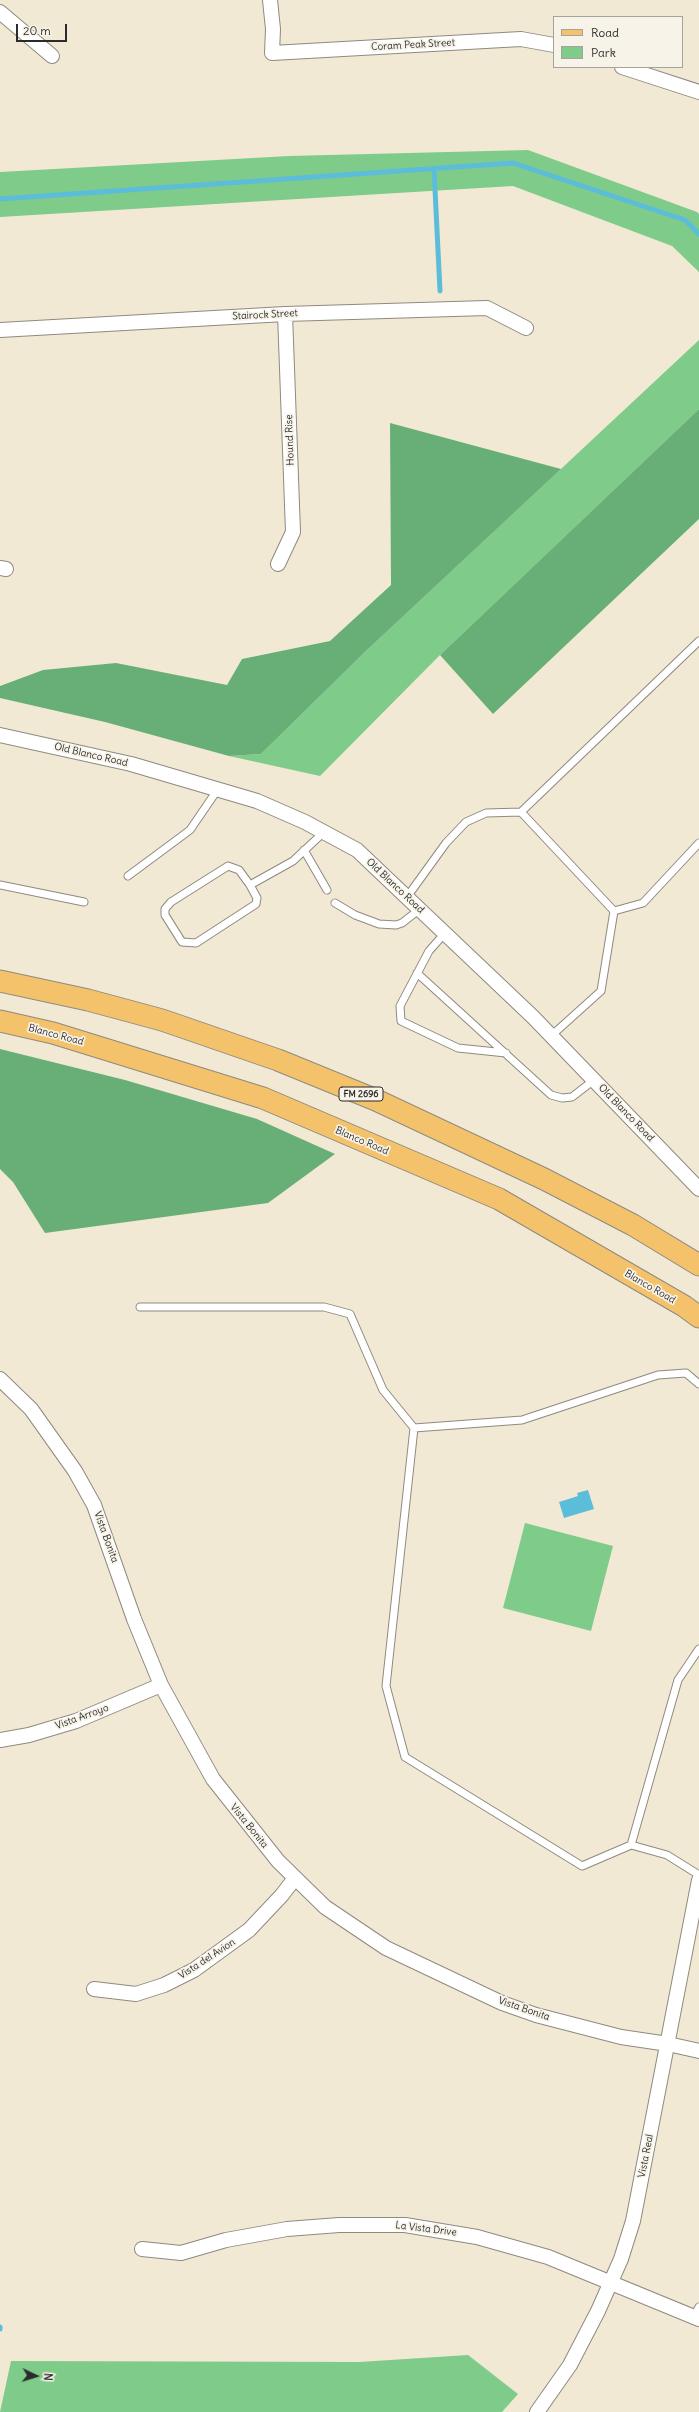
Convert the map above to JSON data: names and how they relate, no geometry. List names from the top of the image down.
{
  "streets": {
    "main road": ["Blanco Road", "FM 2696"],
    "street": [
      "Coram Peak Street",
      "Stairock Street",
      "Hound Rise",
      "Old Blanco Road",
      "Vista Bonita",
      "Vista Arroyo",
      "Vista del Avion",
      "Vista Real",
      "La Vista Drive"
    ]
  },
  "crossings": [
    ["Stairock Street", "Hound Rise"],
    ["Vista Bonita", "Vista Arroyo"],
    ["Vista Bonita", "Vista del Avion"],
    ["Vista Bonita", "Vista Real"],
    ["Vista Real", "La Vista Drive"]
  ],
  "legend": ["Road", "Park"],
  "scale_bar": "20 m",
  "north": "right"
}
